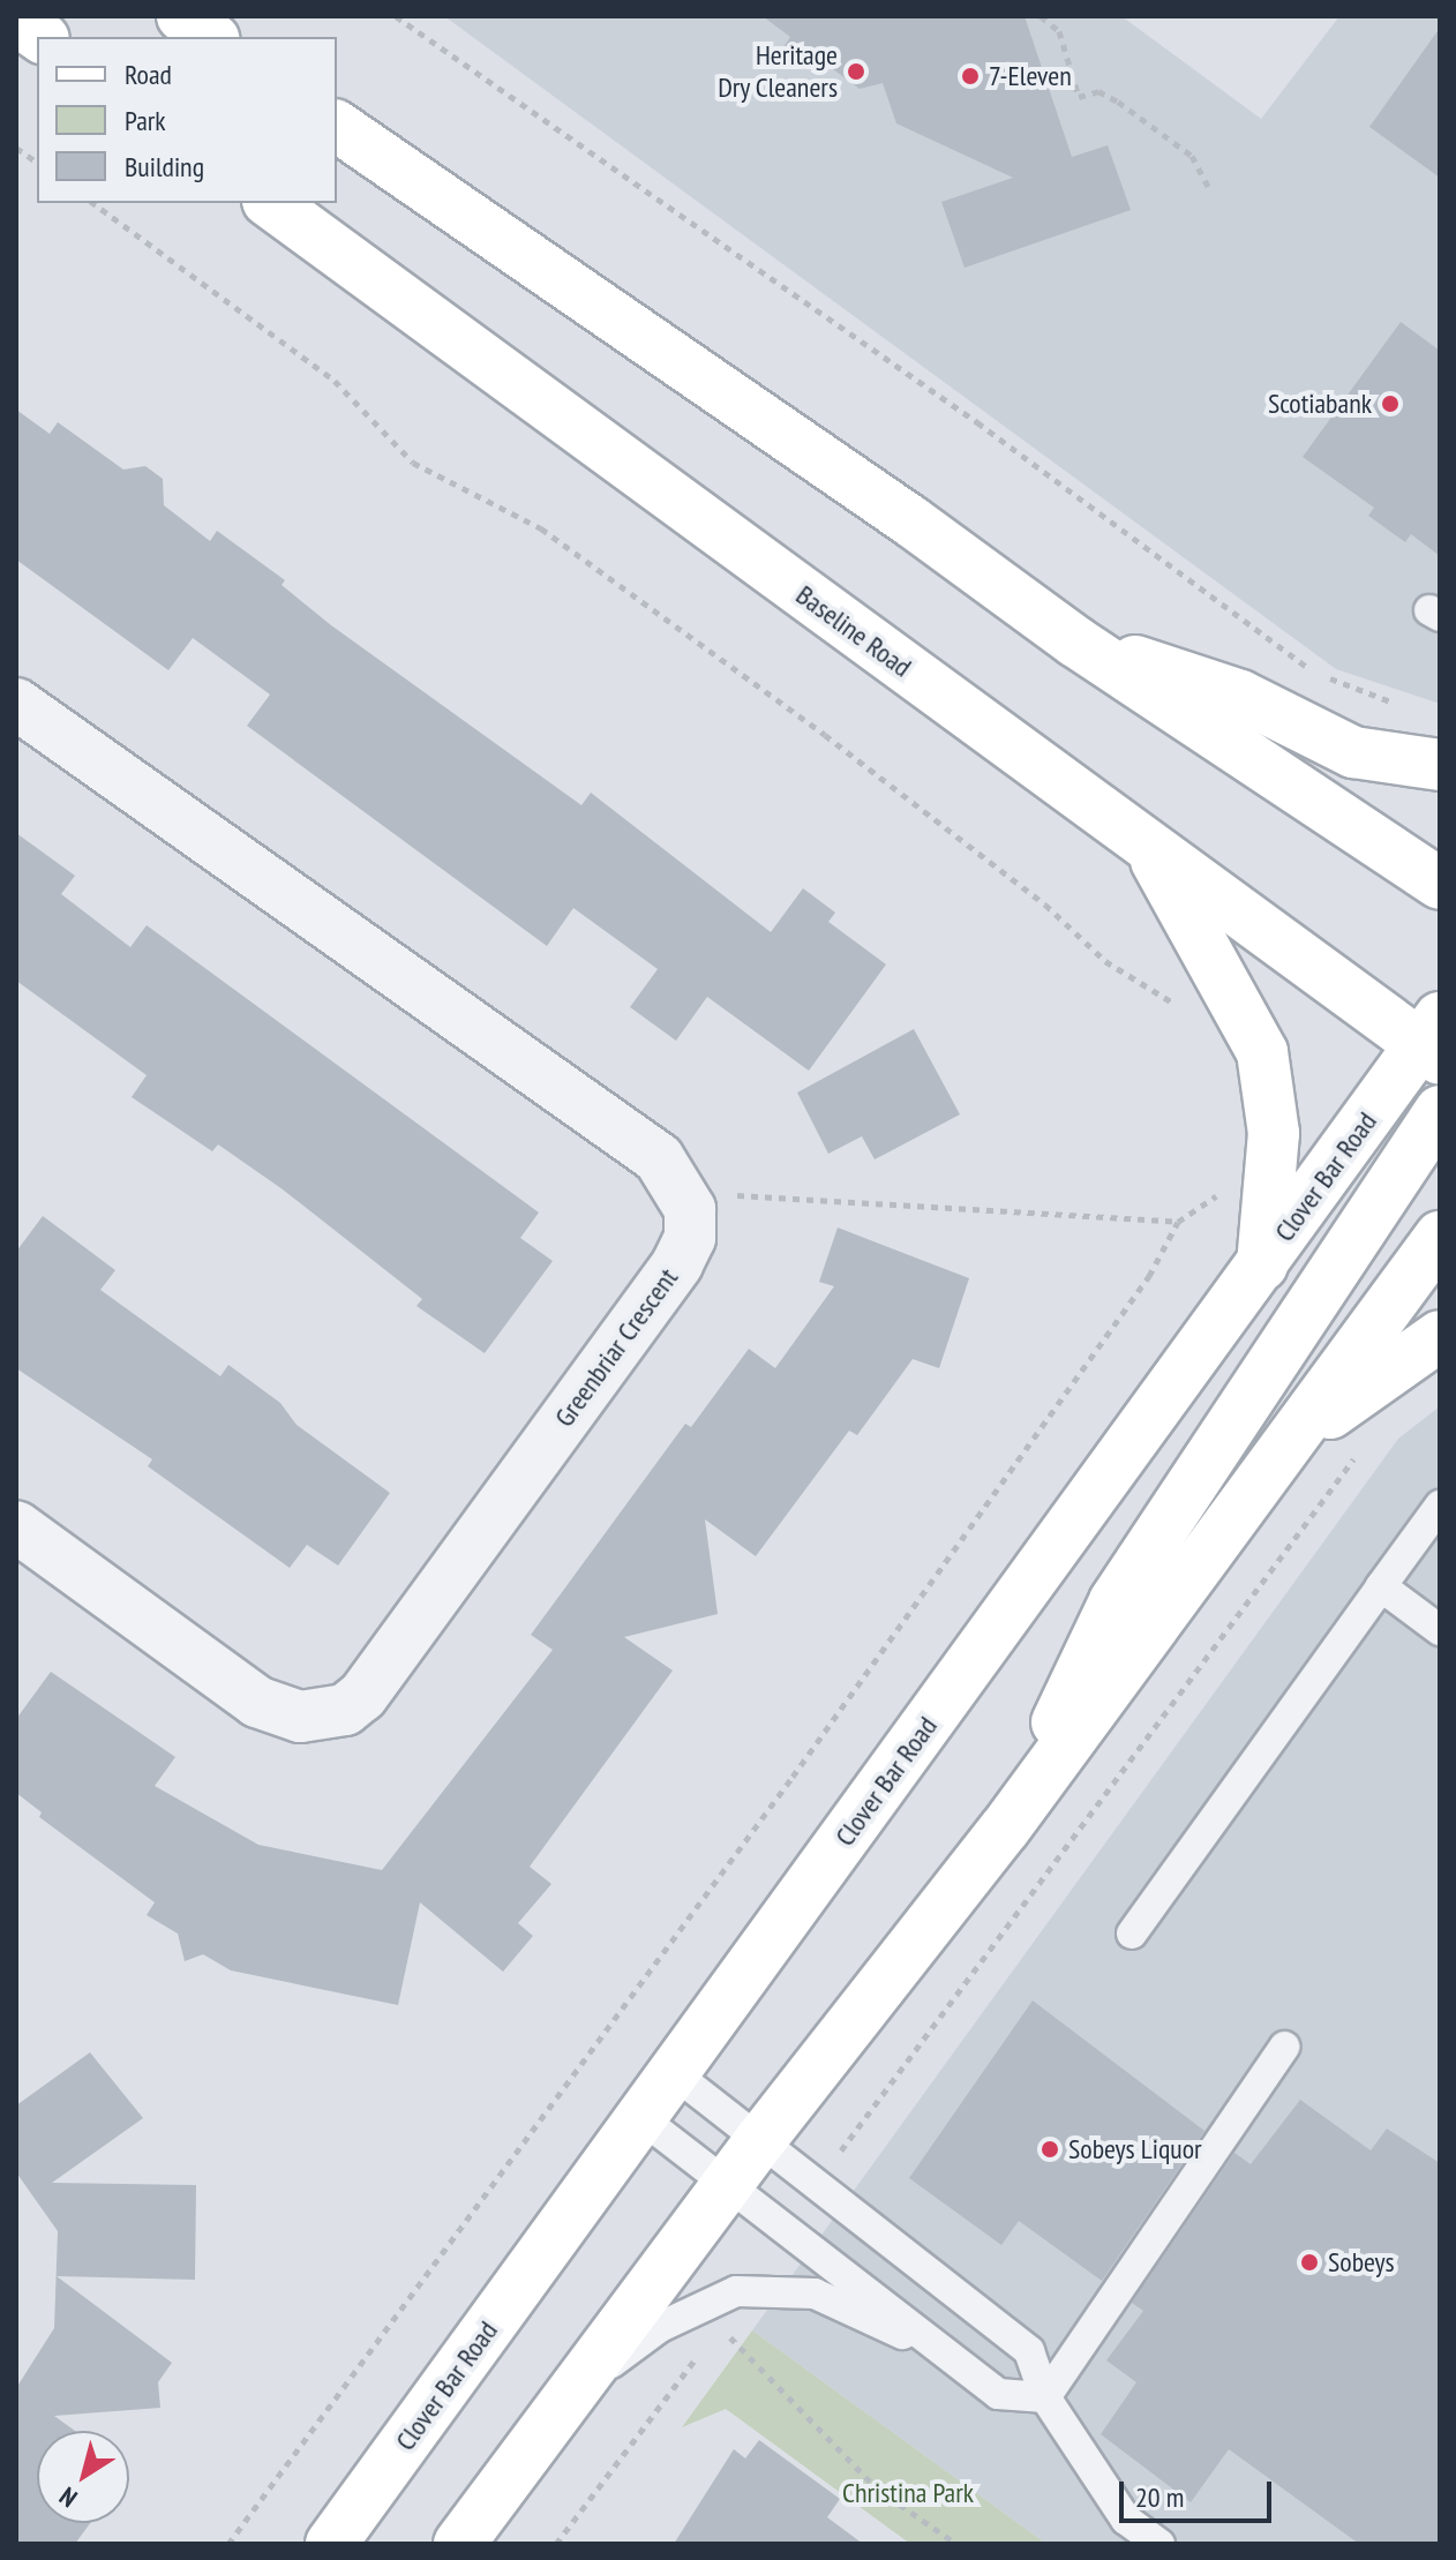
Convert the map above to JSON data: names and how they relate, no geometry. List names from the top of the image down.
{
  "streets": {
    "main road": ["Baseline Road", "Clover Bar Road"],
    "street": ["Greenbriar Crescent"]
  },
  "crossings": [
    ["Baseline Road", "Clover Bar Road"]
  ],
  "parks": ["Christina Park"],
  "places": [
    "Heritage Dry Cleaners",
    "7-Eleven",
    "Scotiabank",
    "Sobeys Liquor",
    "Sobeys"
  ],
  "legend": ["Road", "Park", "Building"],
  "scale_bar": "20 m",
  "north": "bottom left"
}
